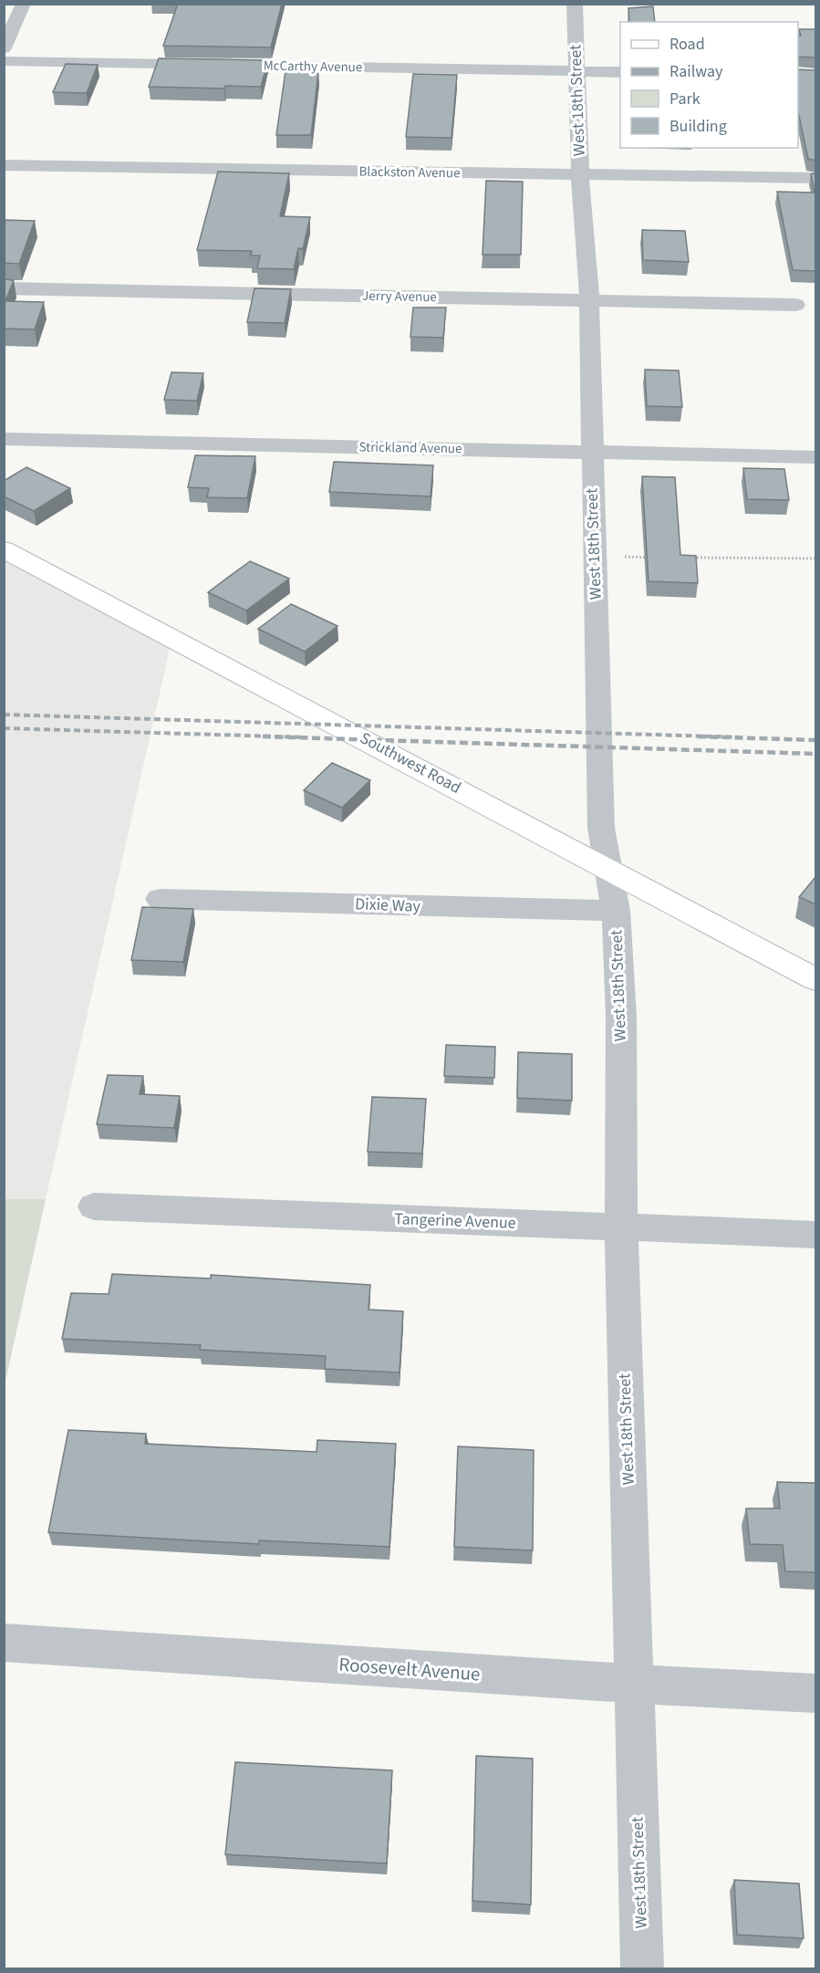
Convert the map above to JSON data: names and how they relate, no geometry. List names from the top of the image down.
{
  "streets": {
    "street": [
      "McCarthy Avenue",
      "West 18th Street",
      "Blackston Avenue",
      "Jerry Avenue",
      "Strickland Avenue",
      "Southwest Road",
      "Dixie Way",
      "Tangerine Avenue",
      "Roosevelt Avenue"
    ]
  },
  "crossings": [
    ["McCarthy Avenue", "West 18th Street"],
    ["West 18th Street", "Blackston Avenue"],
    ["West 18th Street", "Jerry Avenue"],
    ["West 18th Street", "Strickland Avenue"],
    ["West 18th Street", "Southwest Road"],
    ["West 18th Street", "Dixie Way"],
    ["West 18th Street", "Tangerine Avenue"],
    ["West 18th Street", "Roosevelt Avenue"]
  ],
  "legend": [
    "Road",
    "Railway",
    "Park",
    "Building"
  ]
}
